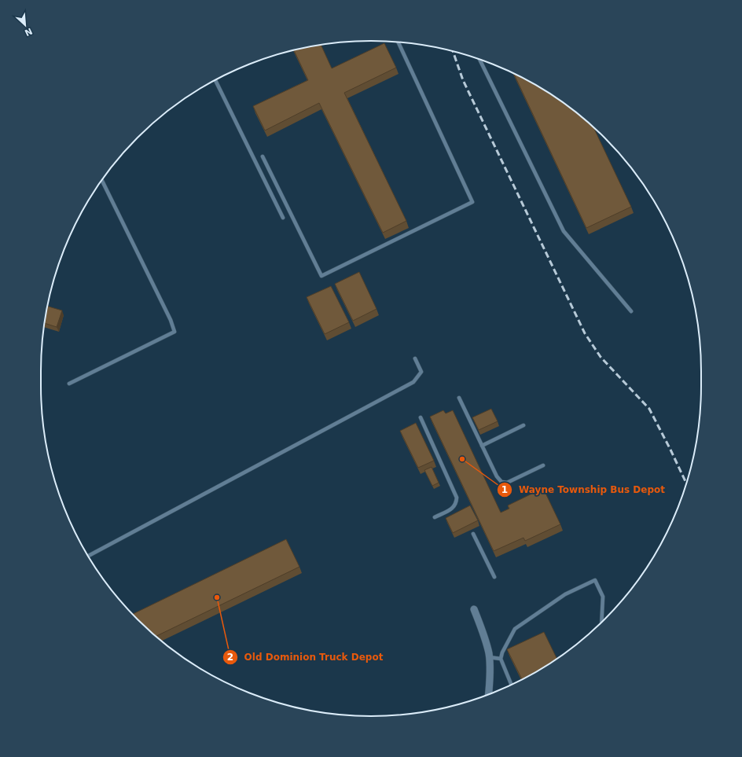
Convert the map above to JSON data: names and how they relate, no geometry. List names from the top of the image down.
{
  "places": ["Wayne Township Bus Depot", "Old Dominion Truck Depot"],
  "north": "bottom right"
}
